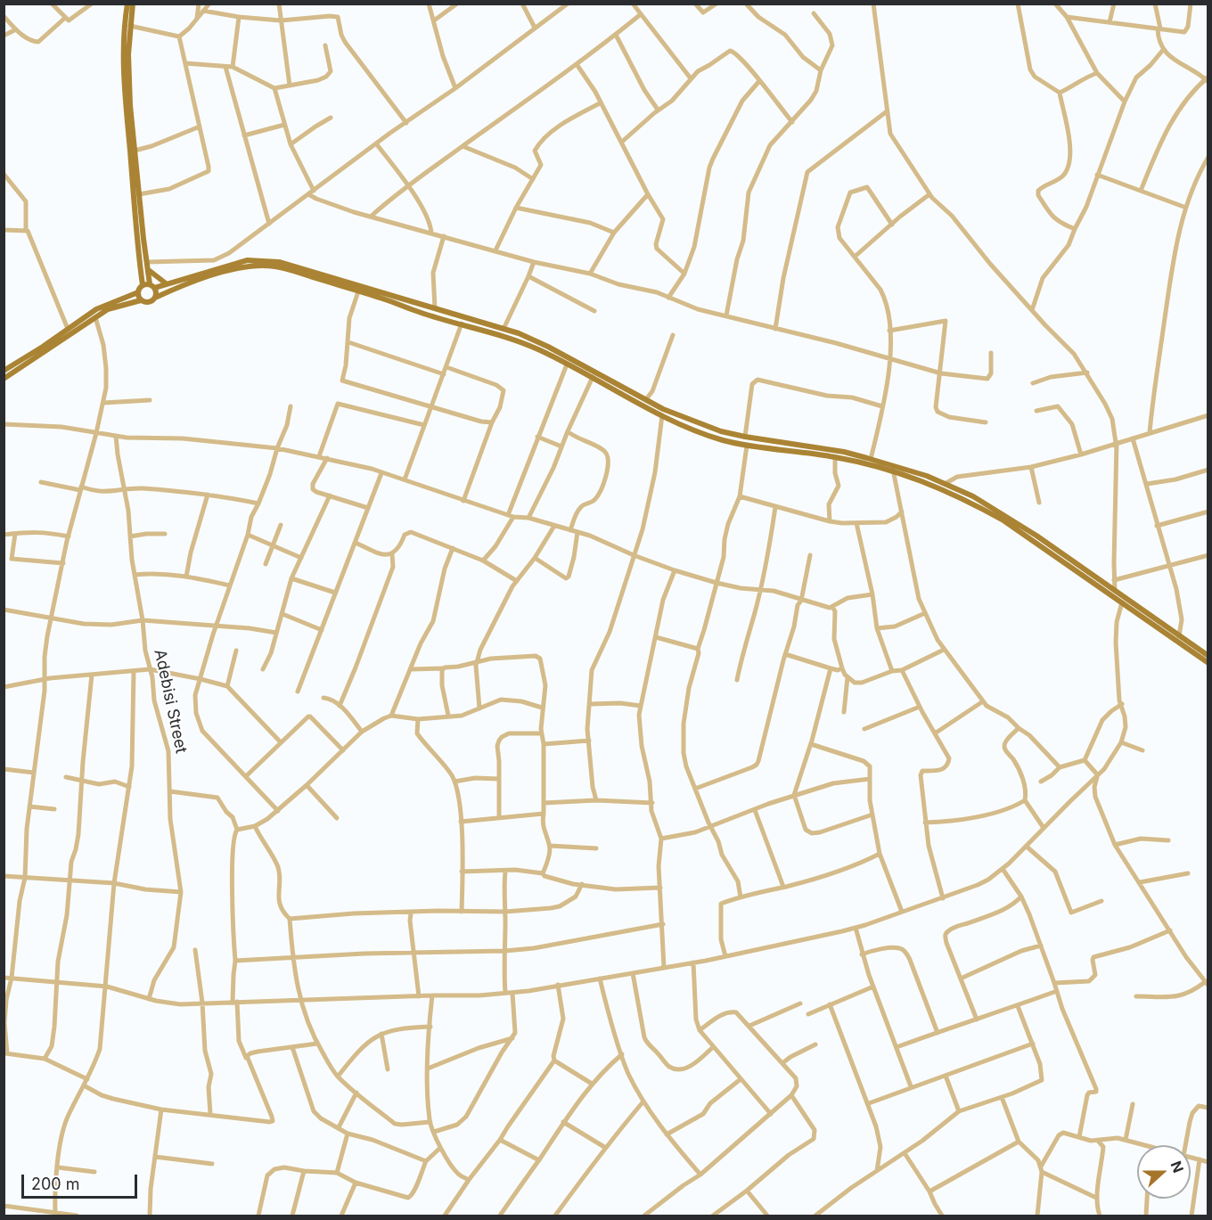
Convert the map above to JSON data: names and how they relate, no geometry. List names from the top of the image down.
{
  "streets": {
    "street": ["Adebisi Street"]
  },
  "scale_bar": "200 m",
  "north": "right"
}
